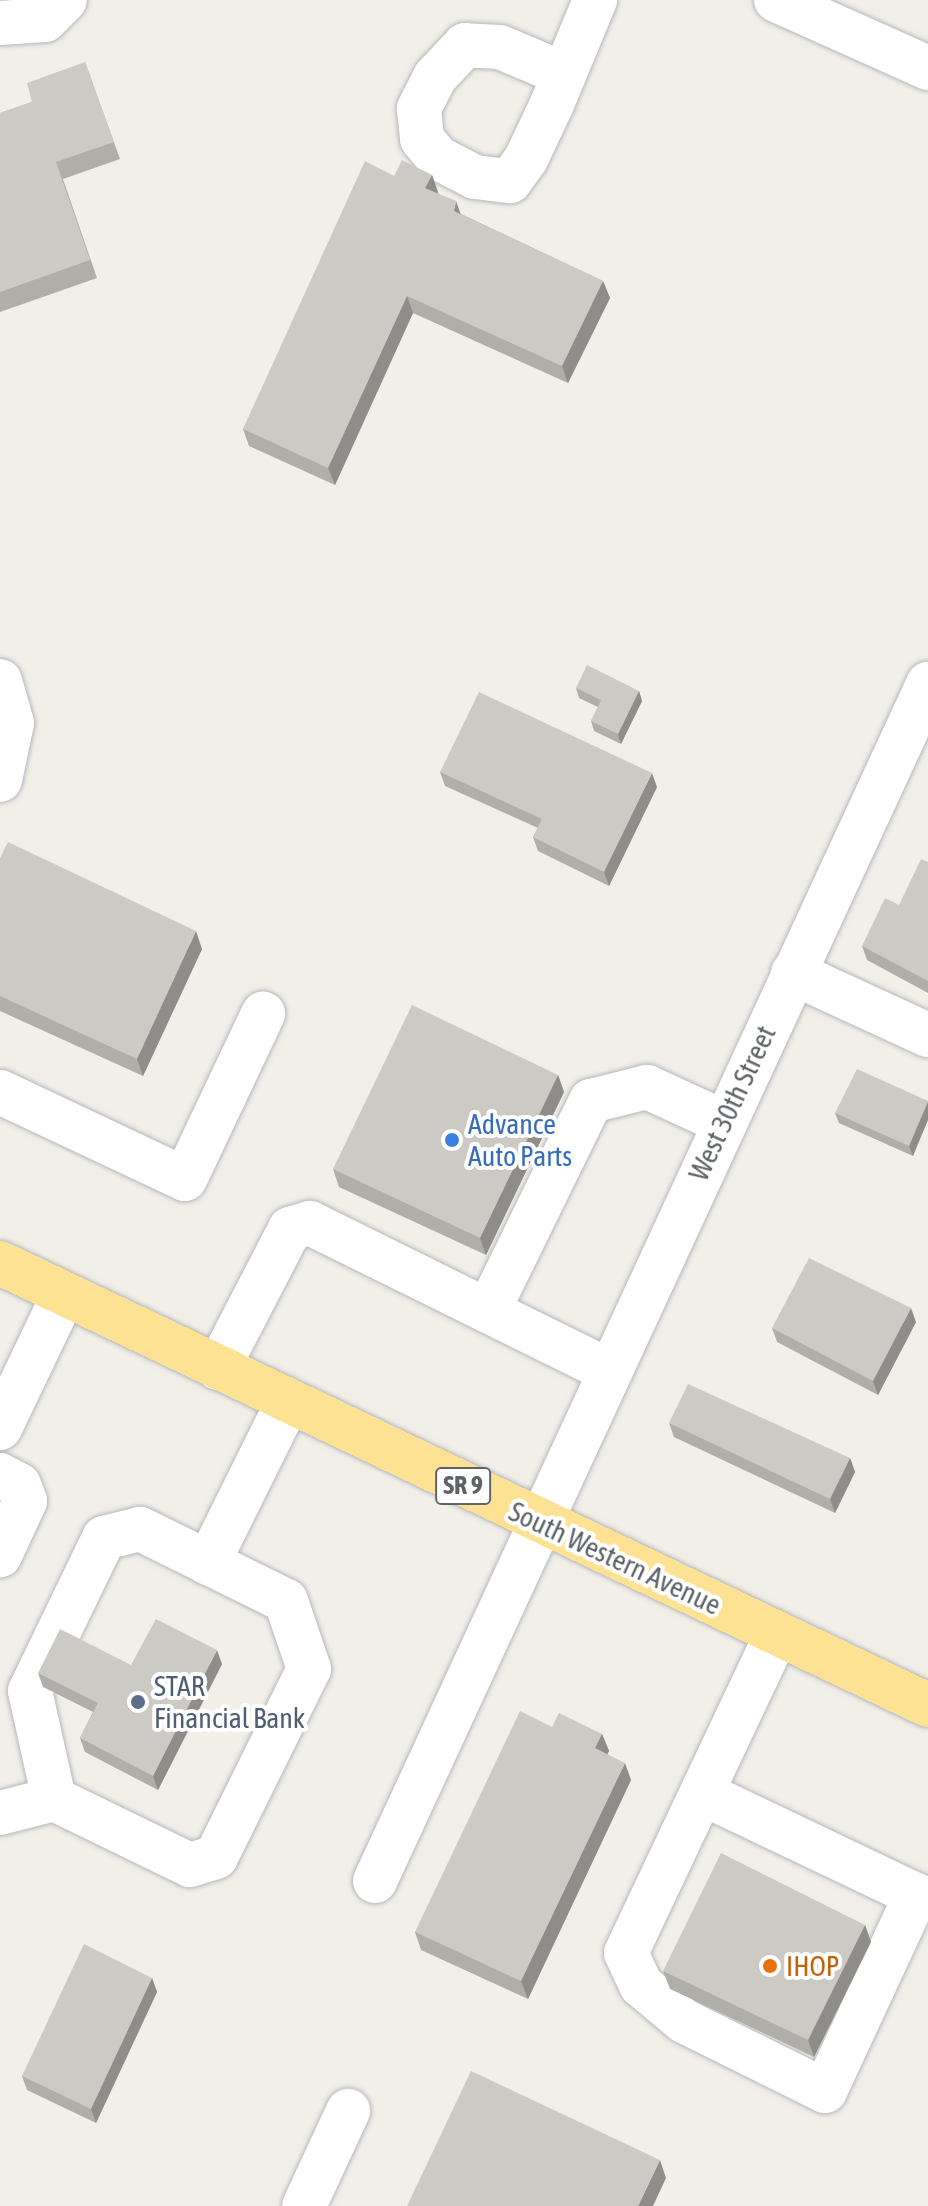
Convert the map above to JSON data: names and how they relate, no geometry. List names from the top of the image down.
{
  "streets": {
    "highway": ["SR 9", "South Western Avenue"],
    "street": ["West 30th Street"]
  },
  "crossings": [
    ["West 30th Street", "South Western Avenue"]
  ],
  "places": ["Advance Auto Parts", "STAR Financial Bank", "IHOP"]
}
